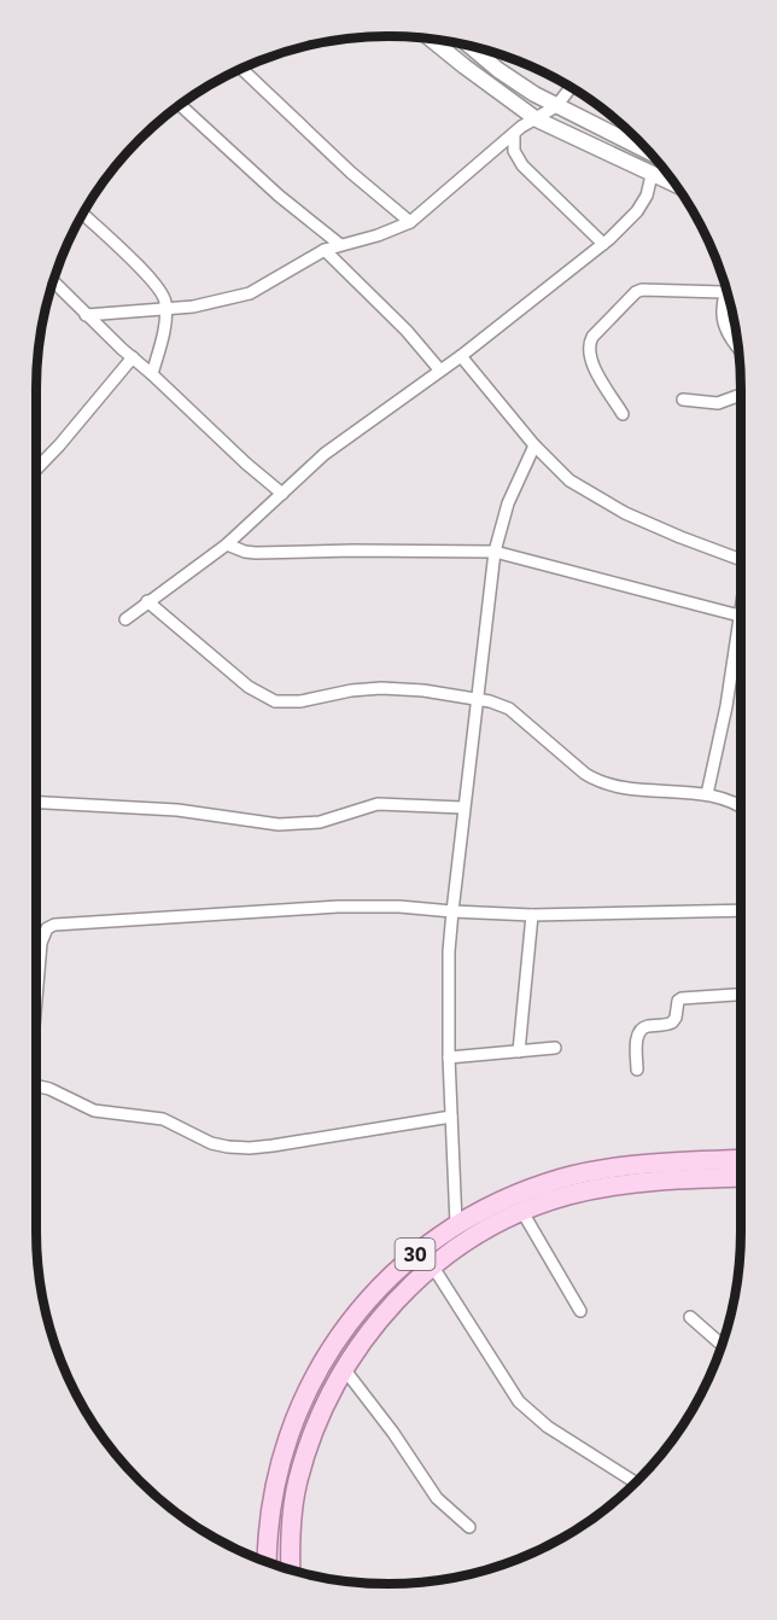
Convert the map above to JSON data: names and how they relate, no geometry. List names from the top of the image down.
{
  "streets": {
    "main road": ["30"]
  }
}
